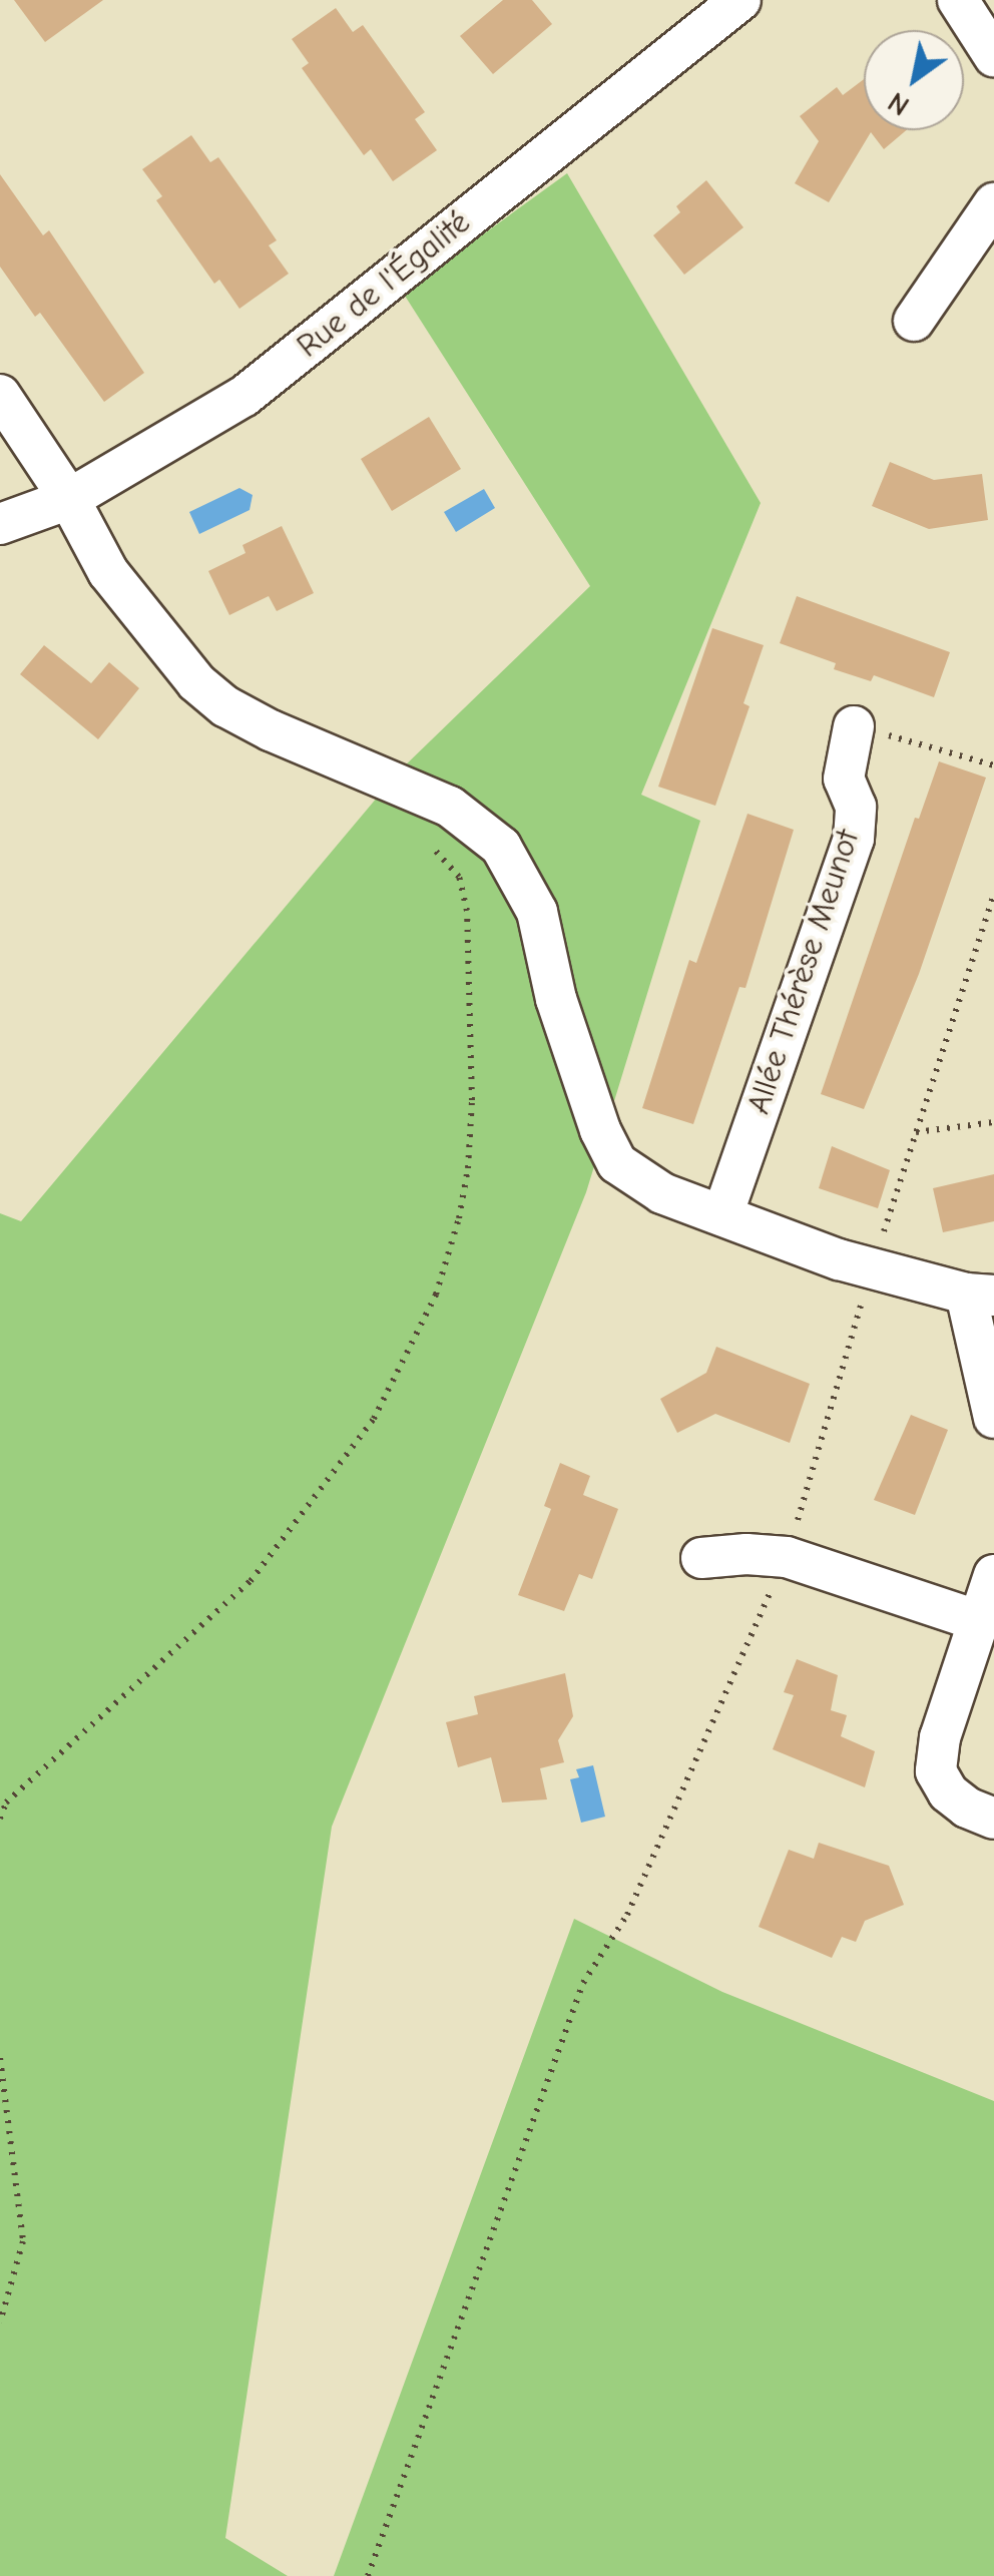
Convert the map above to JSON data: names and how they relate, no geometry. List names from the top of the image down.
{
  "streets": {
    "street": ["Rue de l'Égalité", "Allée Thérèse Meunot"]
  },
  "north": "bottom left"
}
